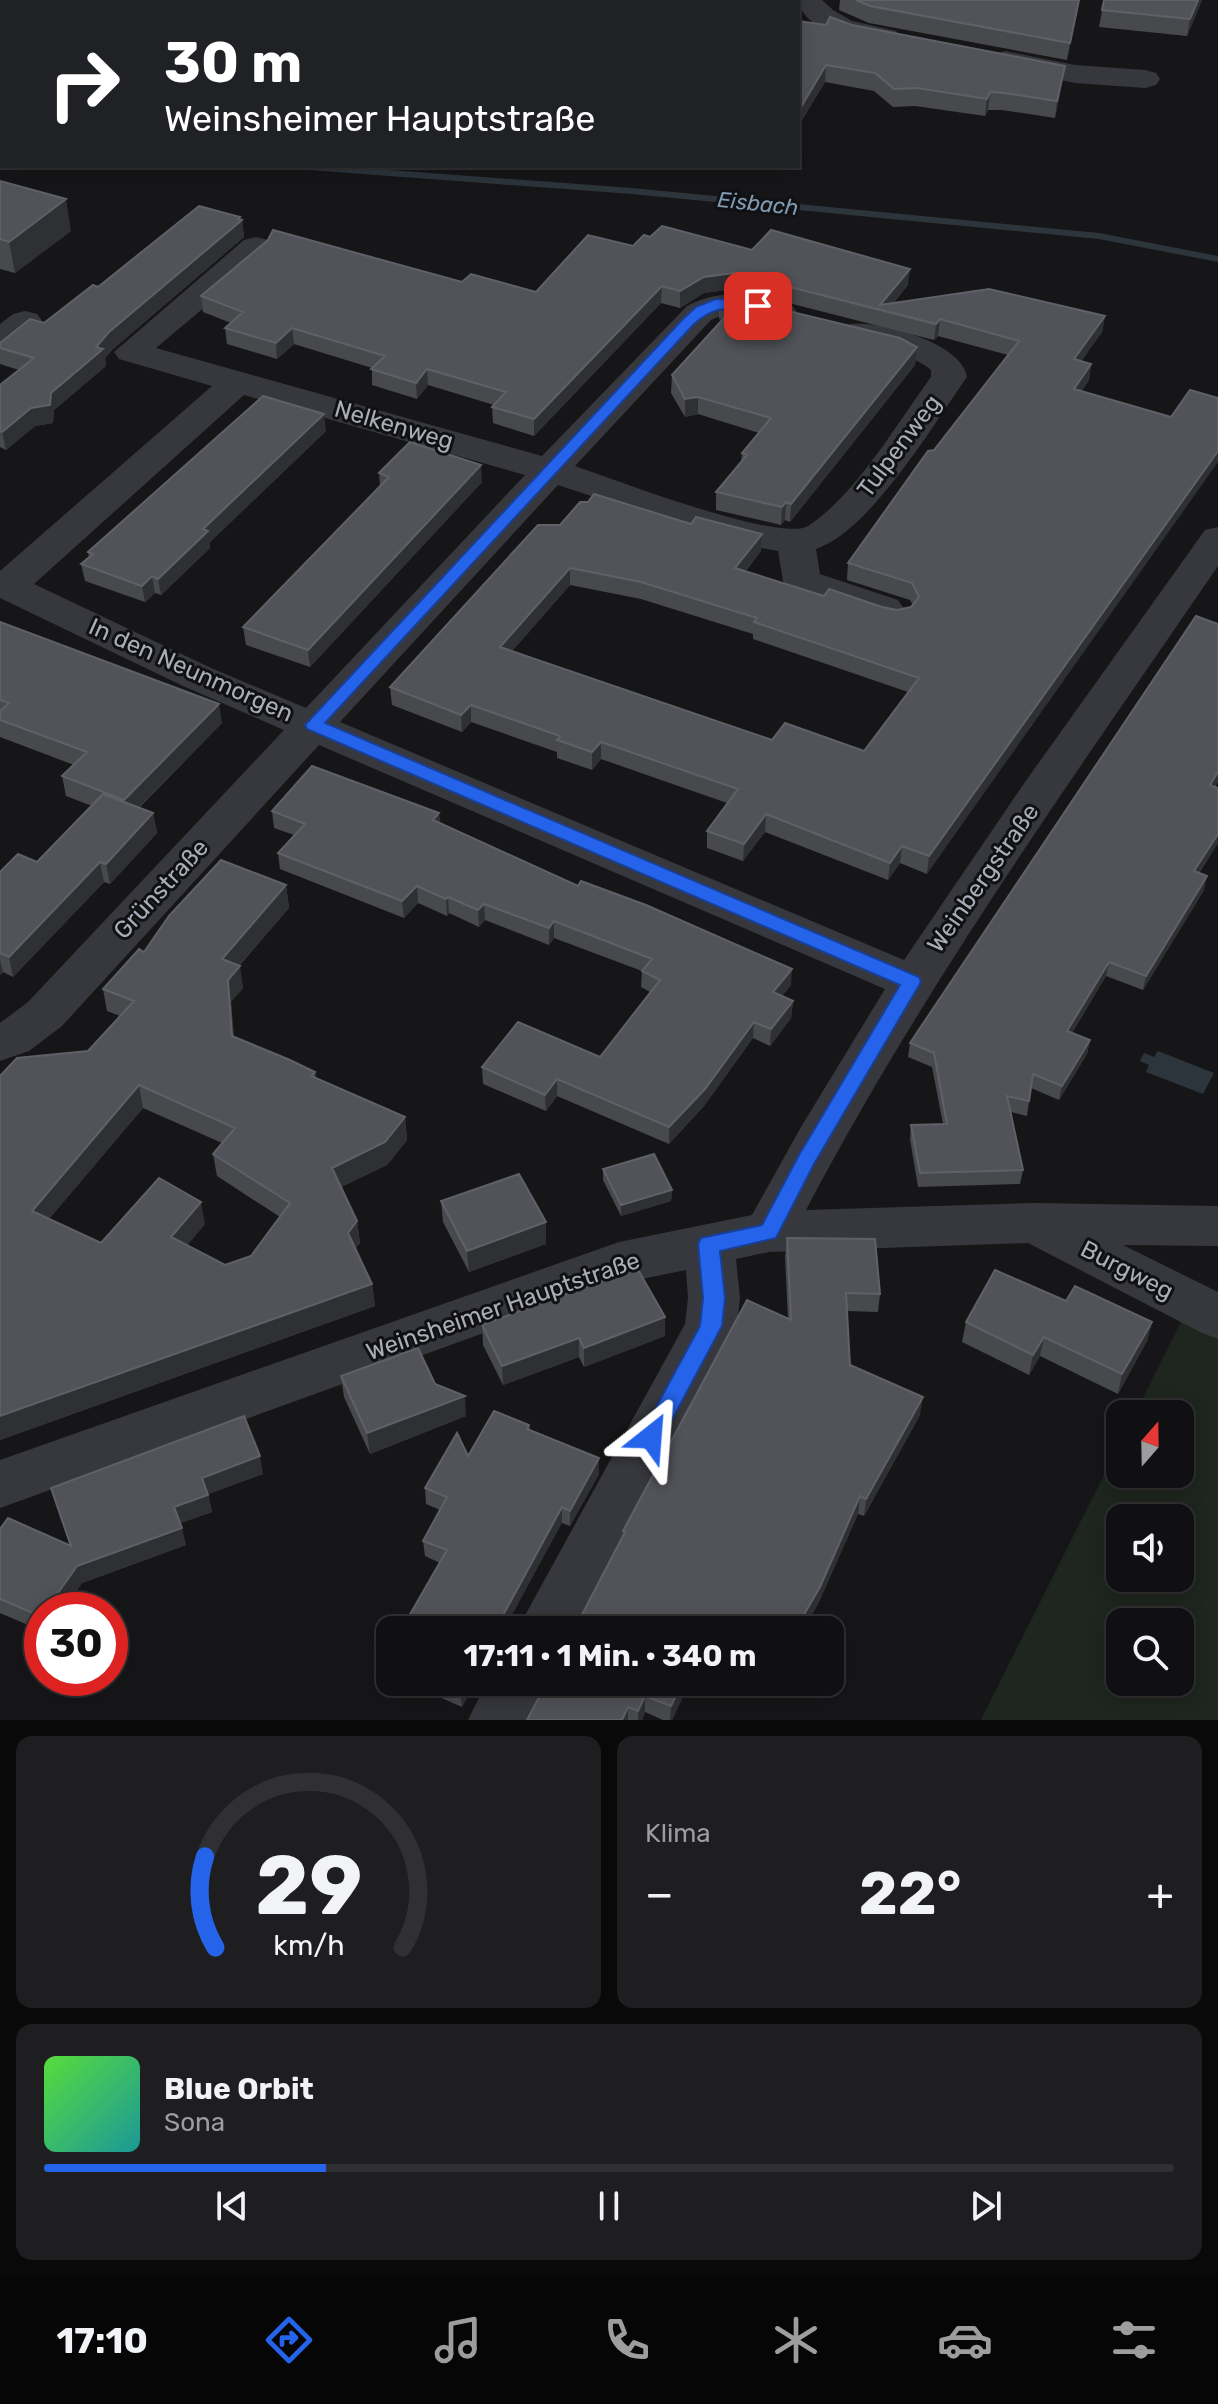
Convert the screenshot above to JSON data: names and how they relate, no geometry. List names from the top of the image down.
{
  "streets": {
    "street": [
      "Nelkenweg",
      "Tulpenweg",
      "In den Neunmorgen",
      "Weinbergstraße",
      "Grünstraße",
      "Burgweg",
      "Weinsheimer Hauptstraße"
    ]
  },
  "crossings": [
    ["Nelkenweg", "Tulpenweg"],
    ["Tulpenweg", "In den Neunmorgen"],
    ["Tulpenweg", "Grünstraße"],
    ["In den Neunmorgen", "Weinbergstraße"],
    ["In den Neunmorgen", "Grünstraße"],
    ["Weinbergstraße", "Weinsheimer Hauptstraße"],
    ["Burgweg", "Weinsheimer Hauptstraße"]
  ],
  "water": ["Eisbach"],
  "north": "top",
  "page": {
    "turn": ["30 m", "Weinsheimer Hauptstraße"],
    "limit": "30",
    "trip": "17:11 · 1 Min. · 340 m",
    "tile": "Klima",
    "heat": ["−", "22°", "+"],
    "song": ["Blue Orbit", "Sona"],
    "tabs": "17:10",
    "gauge": ["29", "km/h"]
  }
}
